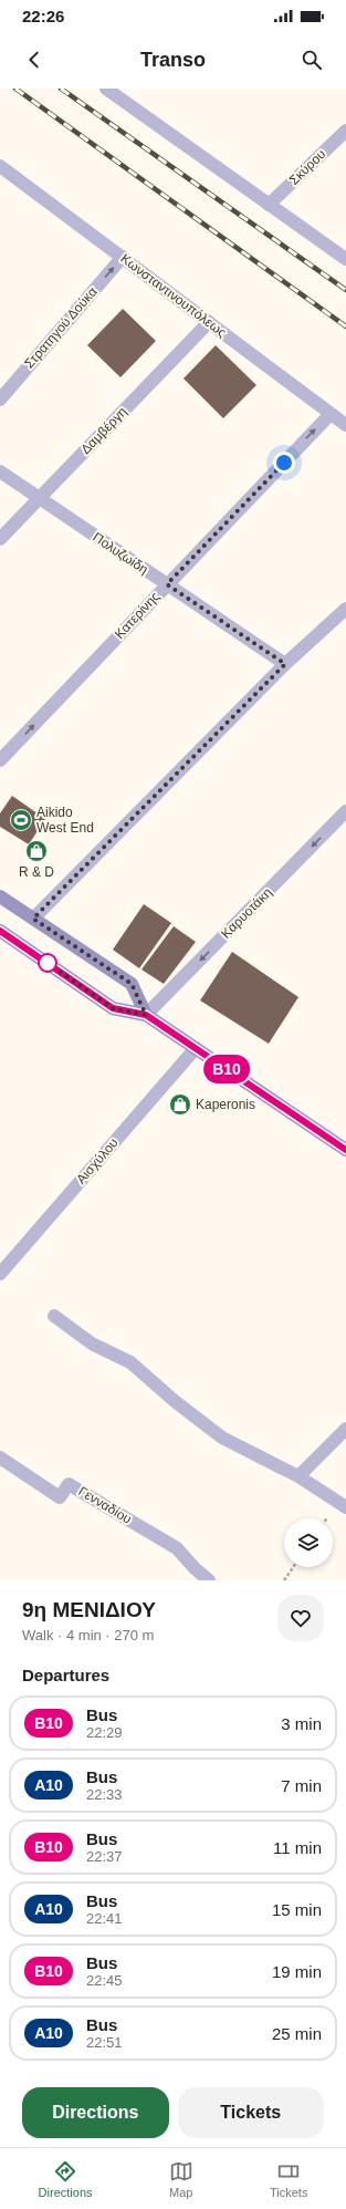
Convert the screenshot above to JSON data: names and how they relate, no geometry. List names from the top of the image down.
{
  "streets": {
    "street": [
      "Σκύρου",
      "Κωνσταντινουπόλεως",
      "Στρατηγού Δούκα",
      "Δαμβέργη",
      "Πολυζωίδη",
      "Κατερίνης",
      "Καρυοτάκη",
      "Αισχύλου",
      "Γενναδίου"
    ]
  },
  "crossings": [
    ["Κωνσταντινουπόλεως", "Στρατηγού Δούκα"],
    ["Κωνσταντινουπόλεως", "Δαμβέργη"],
    ["Κωνσταντινουπόλεως", "Κατερίνης"],
    ["Δαμβέργη", "Πολυζωίδη"],
    ["Πολυζωίδη", "Κατερίνης"]
  ],
  "one_way": ["Στρατηγού Δούκα", "Κατερίνης", "Καρυοτάκη"],
  "places": {
    "sports": ["Aikido West End"],
    "shop": ["R & D", "Kaperonis"]
  },
  "lines": ["bus line Β10"],
  "page": {
    "status": "22:26",
    "header": "Transo",
    "on_map": "Β10",
    "heading": [
      ["9η ΜΕΝΙΔΙΟΥ", "Walk · 4 min · 270 m"],
      "Departures"
    ],
    "list": [
      {
        "mark": "Β10",
        "name": "Bus",
        "note": "22:29",
        "value": "3 min"
      },
      {
        "mark": "Α10",
        "name": "Bus",
        "note": "22:33",
        "value": "7 min"
      },
      {
        "mark": "Β10",
        "name": "Bus",
        "note": "22:37",
        "value": "11 min"
      },
      {
        "mark": "Α10",
        "name": "Bus",
        "note": "22:41",
        "value": "15 min"
      },
      {
        "mark": "Β10",
        "name": "Bus",
        "note": "22:45",
        "value": "19 min"
      },
      {
        "mark": "Α10",
        "name": "Bus",
        "note": "22:51",
        "value": "25 min"
      }
    ],
    "buttons": ["Directions", "Tickets"],
    "tabs": ["Directions", "Map", "Tickets"]
  }
}
